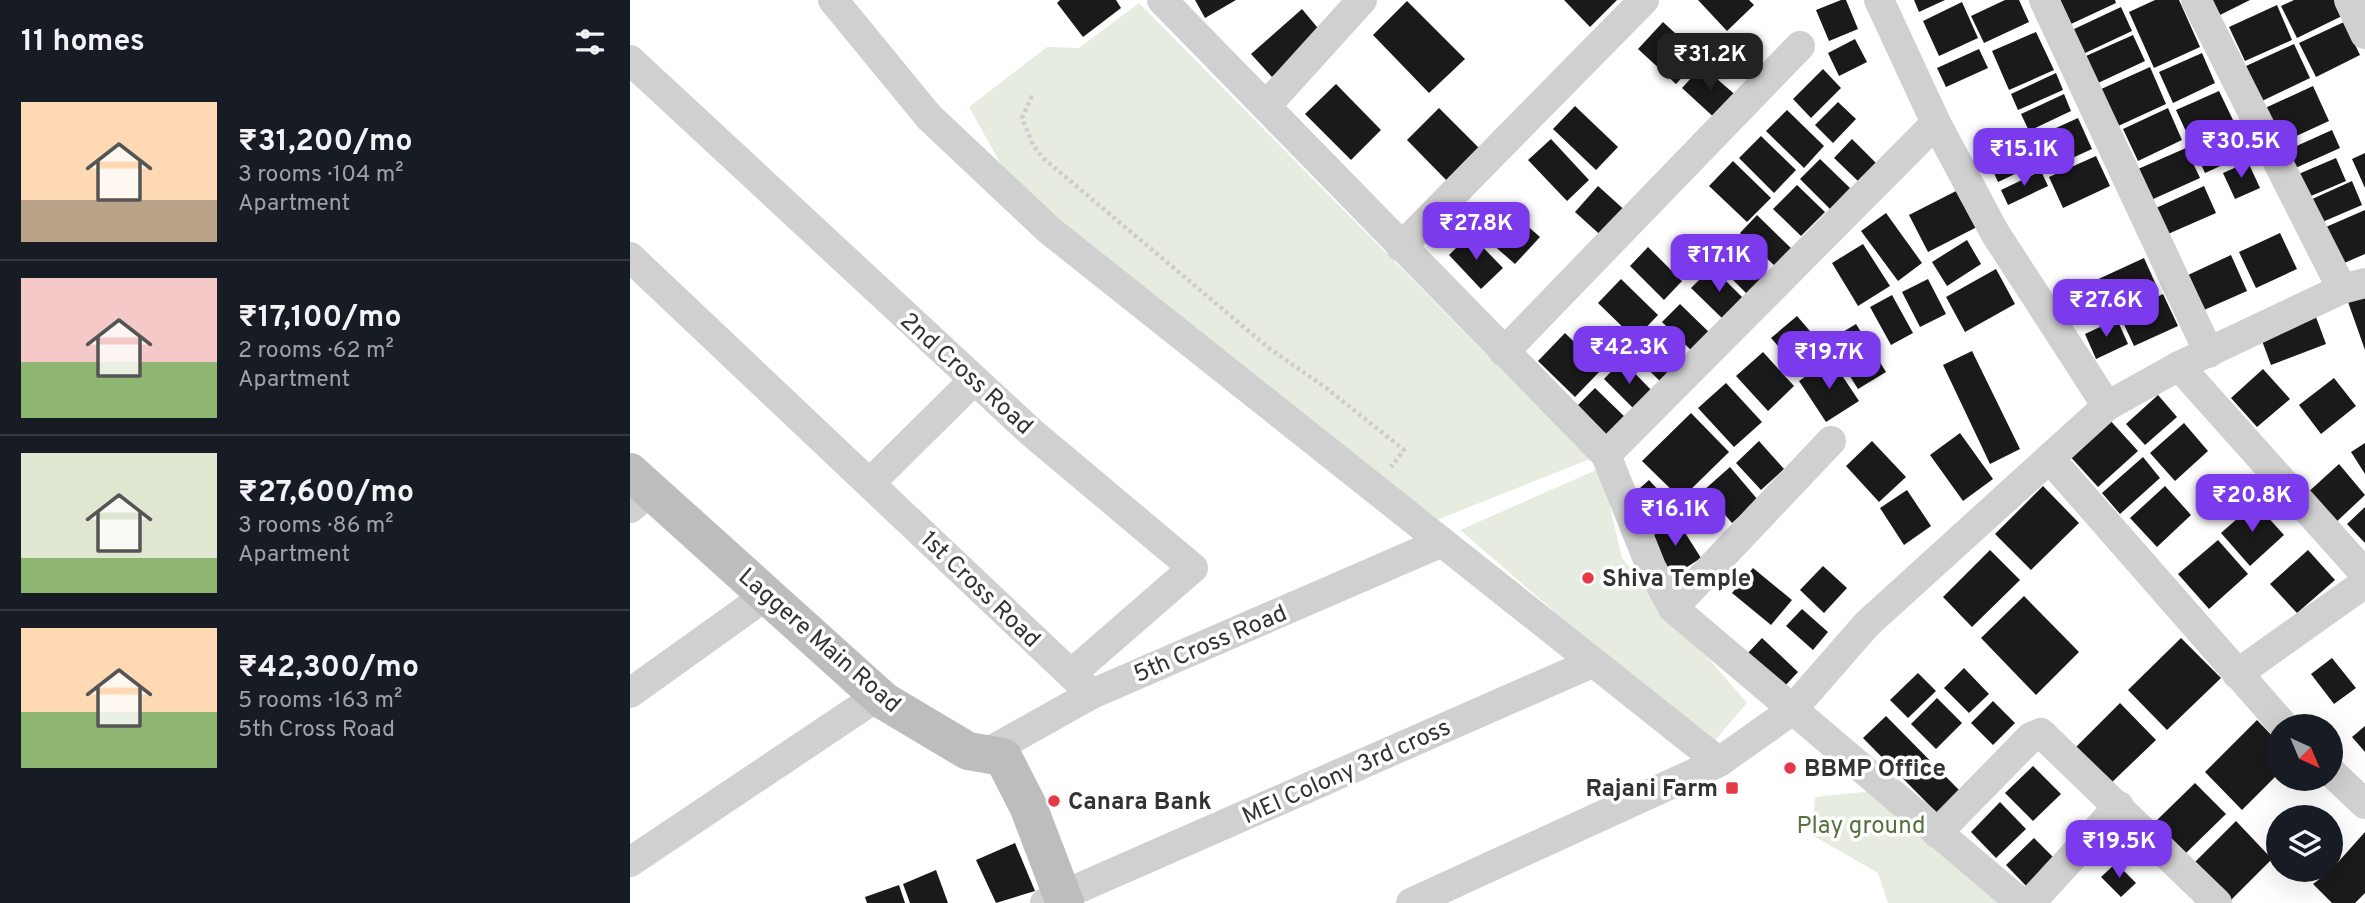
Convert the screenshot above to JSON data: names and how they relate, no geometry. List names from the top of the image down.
{
  "streets": {
    "street": [
      "2nd Cross Road",
      "1st Cross Road",
      "Laggere Main Road",
      "5th Cross Road",
      "MEI Colony 3rd cross"
    ]
  },
  "crossings": [
    ["2nd Cross Road", "1st Cross Road"],
    ["2nd Cross Road", "5th Cross Road"],
    ["1st Cross Road", "5th Cross Road"],
    ["Laggere Main Road", "5th Cross Road"],
    ["Laggere Main Road", "MEI Colony 3rd cross"]
  ],
  "parks": ["Play ground"],
  "places": {
    "other": ["Shiva Temple", "BBMP Office", "Canara Bank"],
    "transit": ["Rajani Farm"]
  },
  "north": "bottom right",
  "page": {
    "heading": "11 homes",
    "price": [
      "₹31.2K",
      "₹30.5K",
      "₹15.1K",
      "₹27.8K",
      "₹17.1K",
      "₹27.6K",
      "₹42.3K",
      "₹19.7K",
      "₹20.8K",
      "₹16.1K",
      "₹19.5K"
    ],
    "list": [
      {
        "name": "₹31,200/mo",
        "note": "3 rooms · 104 m² · Apartment"
      },
      {
        "name": "₹17,100/mo",
        "note": "2 rooms · 62 m² · Apartment"
      },
      {
        "name": "₹27,600/mo",
        "note": "3 rooms · 86 m² · Apartment"
      },
      {
        "name": "₹42,300/mo",
        "note": "5 rooms · 163 m² · 5th Cross Road"
      }
    ]
  }
}
